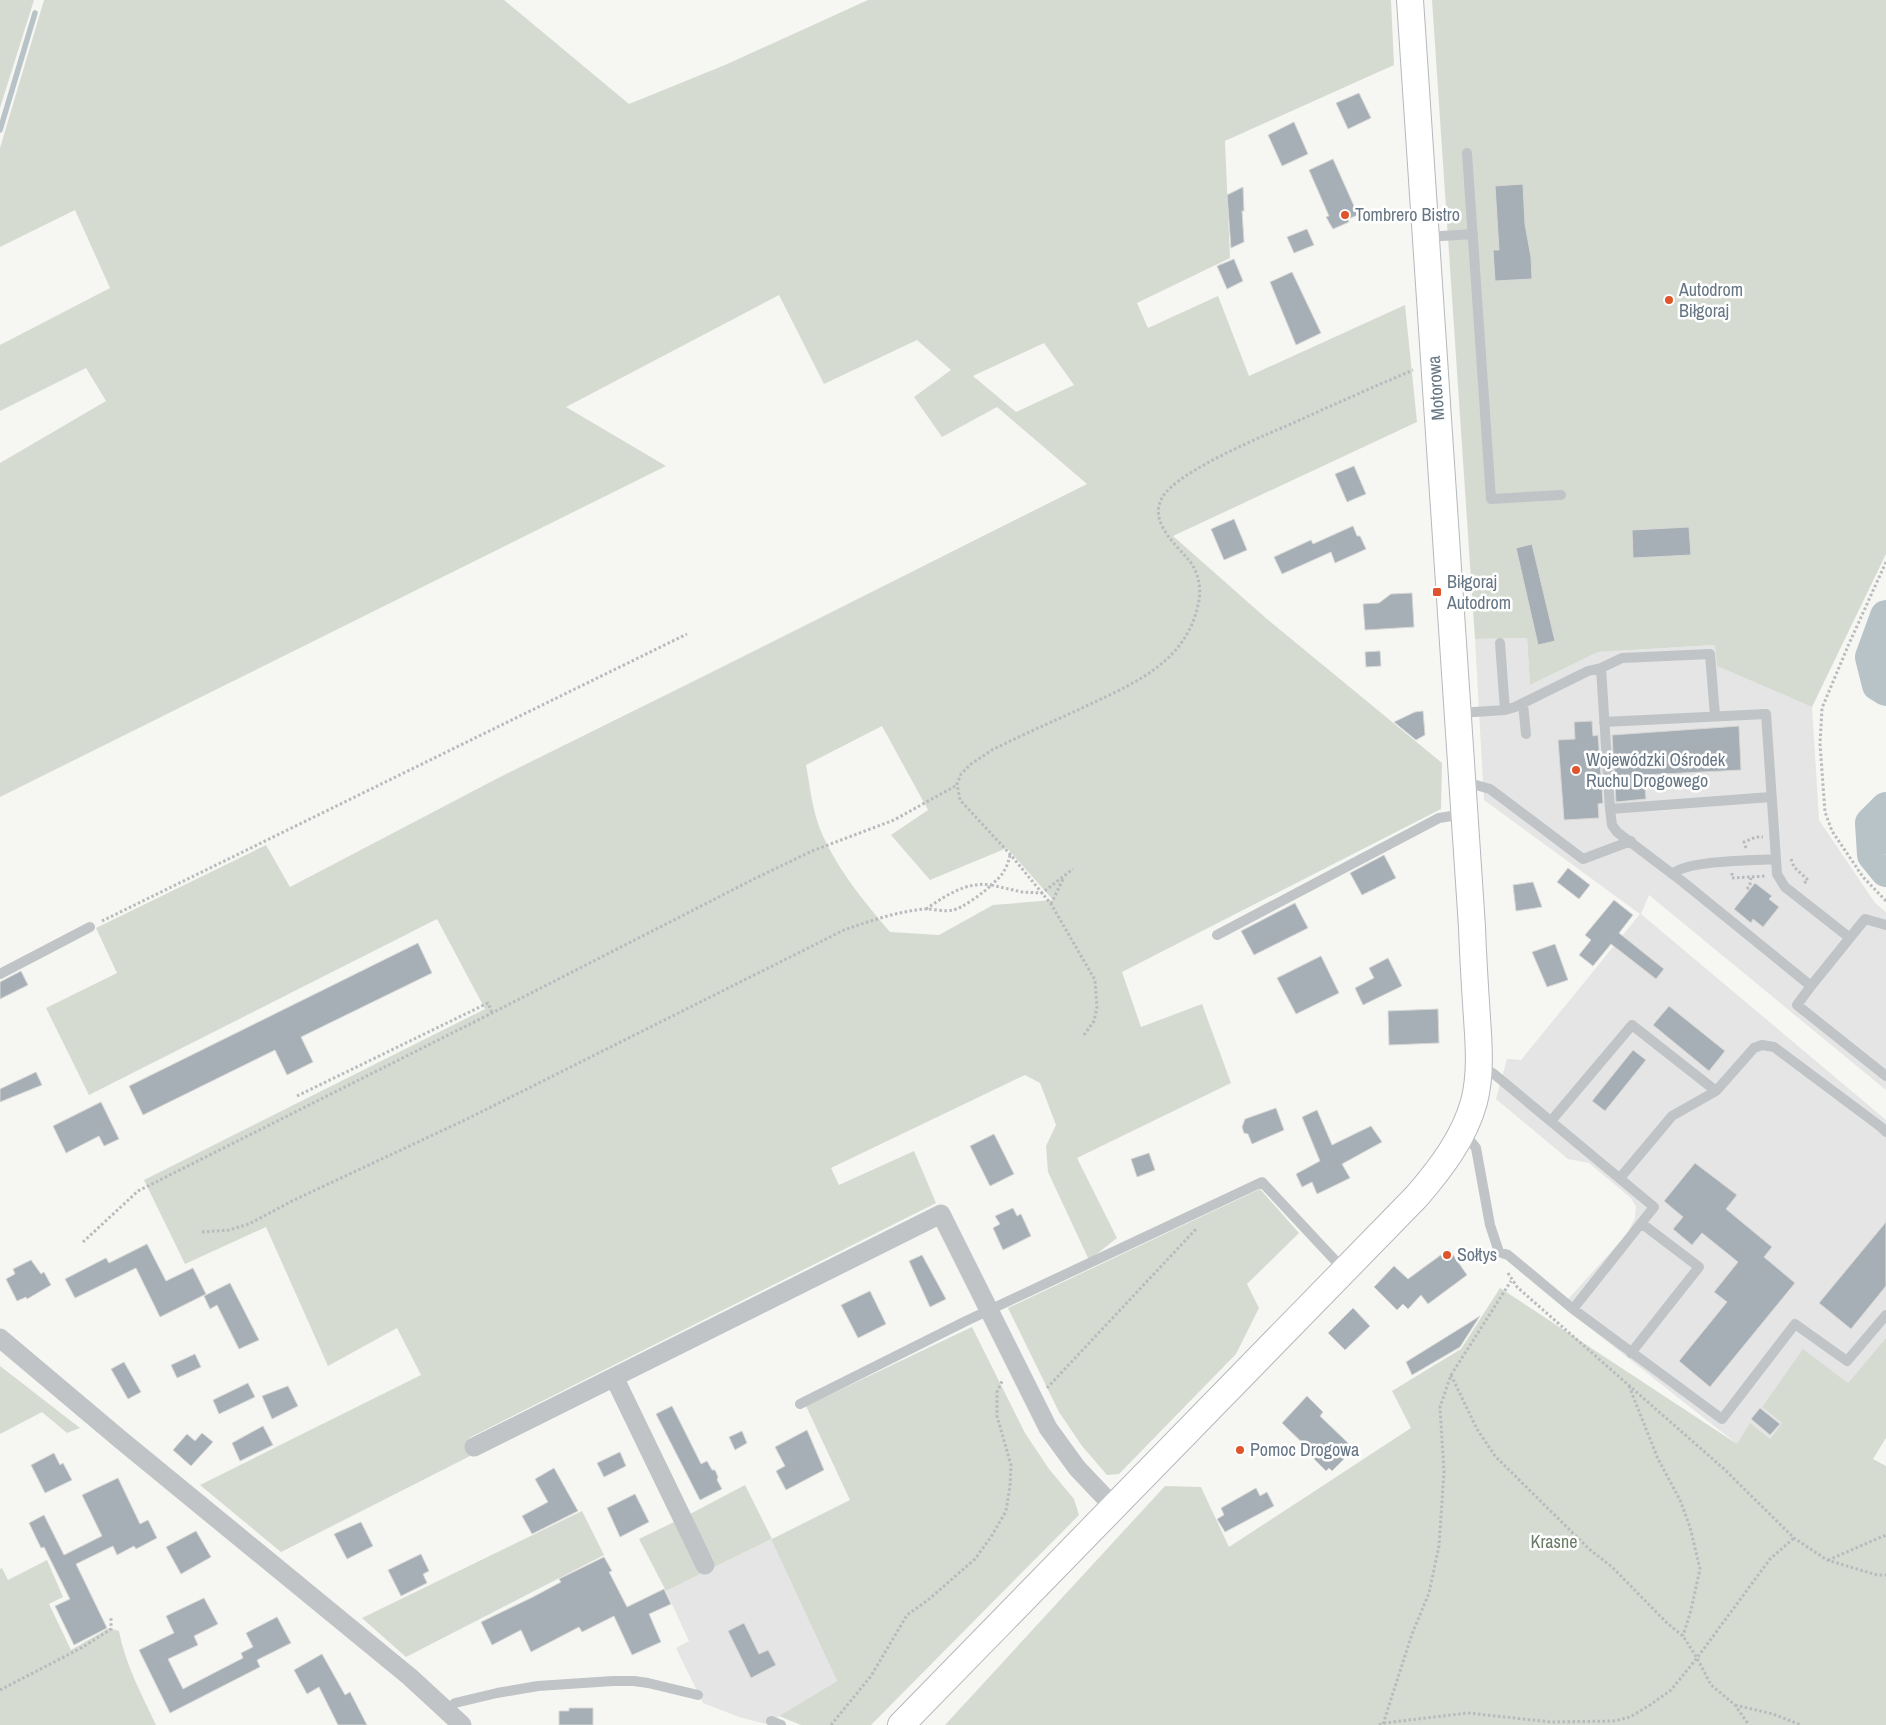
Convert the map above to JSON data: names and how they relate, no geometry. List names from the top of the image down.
{
  "streets": {
    "street": ["Motorowa"]
  },
  "parks": ["Krasne"],
  "places": {
    "other": [
      "Tombrero Bistro",
      "Autodrom Biłgoraj",
      "Wojewódzki Ośrodek Ruchu Drogowego",
      "Sołtys",
      "Pomoc Drogowa"
    ],
    "transit": ["Biłgoraj Autodrom"]
  }
}
